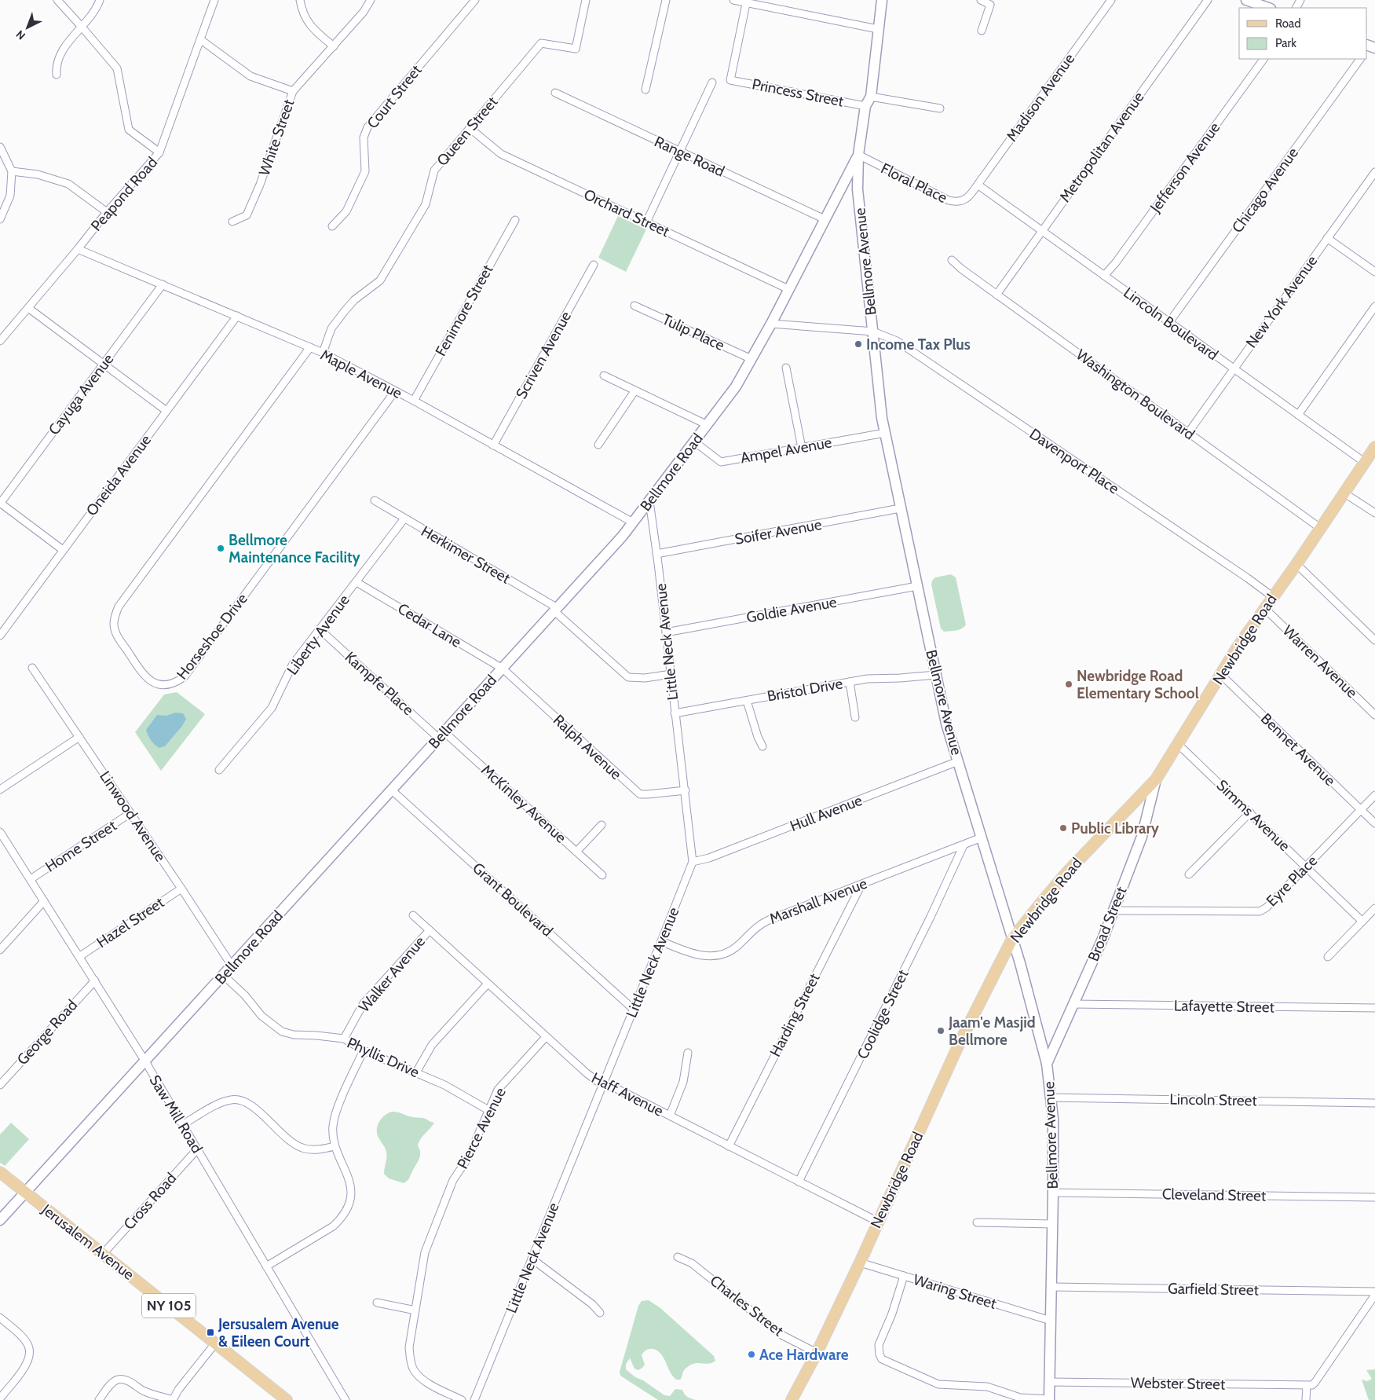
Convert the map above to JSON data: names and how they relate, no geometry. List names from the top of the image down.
{
  "streets": {
    "main road": [
      "Bellmore Avenue",
      "Bellmore Road",
      "Newbridge Road",
      "Broad Street",
      "Jerusalem Avenue",
      "NY 105"
    ],
    "street": [
      "Princess Street",
      "Court Street",
      "Madison Avenue",
      "Queen Street",
      "White Street",
      "Metropolitan Avenue",
      "Range Road",
      "Jefferson Avenue",
      "Floral Place",
      "Chicago Avenue",
      "Peapond Road",
      "Orchard Street",
      "New York Avenue",
      "Fenimore Street",
      "Lincoln Boulevard",
      "Tulip Place",
      "Scriven Avenue",
      "Maple Avenue",
      "Cayuga Avenue",
      "Washington Boulevard",
      "Ampel Avenue",
      "Davenport Place",
      "Oneida Avenue",
      "Soifer Avenue",
      "Herkimer Street",
      "Goldie Avenue",
      "Cedar Lane",
      "Liberty Avenue",
      "Horseshoe Drive",
      "Little Neck Avenue",
      "Warren Avenue",
      "Kampfe Place",
      "Bristol Drive",
      "Ralph Avenue",
      "Bennet Avenue",
      "McKinley Avenue",
      "Hull Avenue",
      "Simms Avenue",
      "Linwood Avenue",
      "Home Street",
      "Eyre Place",
      "Grant Boulevard",
      "Marshall Avenue",
      "Hazel Street",
      "Walker Avenue",
      "Lafayette Street",
      "Coolidge Street",
      "Harding Street",
      "George Road",
      "Phyllis Drive",
      "Haff Avenue",
      "Lincoln Street",
      "Saw Mill Road",
      "Pierce Avenue",
      "Cleveland Street",
      "Cross Road",
      "Garfield Street",
      "Waring Street",
      "Charles Street",
      "Webster Street"
    ]
  },
  "crossings": [
    ["Princess Street", "Bellmore Avenue"],
    ["Madison Avenue", "Floral Place"],
    ["Madison Avenue", "Lincoln Boulevard"],
    ["Queen Street", "Orchard Street"],
    ["Queen Street", "Maple Avenue"],
    ["Metropolitan Avenue", "Lincoln Boulevard"],
    ["Metropolitan Avenue", "Washington Boulevard"],
    ["Range Road", "Bellmore Road"],
    ["Jefferson Avenue", "Lincoln Boulevard"],
    ["Floral Place", "Bellmore Avenue"],
    ["Floral Place", "Bellmore Road"],
    ["Chicago Avenue", "Lincoln Boulevard"],
    ["Peapond Road", "Maple Avenue"],
    ["Orchard Street", "Bellmore Road"],
    ["Bellmore Avenue", "Ampel Avenue"],
    ["Bellmore Avenue", "Davenport Place"],
    ["Bellmore Avenue", "Bellmore Road"],
    ["Bellmore Avenue", "Soifer Avenue"],
    ["Bellmore Avenue", "Goldie Avenue"],
    ["Bellmore Avenue", "Newbridge Road"],
    ["Bellmore Avenue", "Bristol Drive"],
    ["Bellmore Avenue", "Hull Avenue"],
    ["Bellmore Avenue", "Marshall Avenue"],
    ["Bellmore Avenue", "Broad Street"],
    ["Bellmore Avenue", "Lincoln Street"],
    ["Bellmore Avenue", "Cleveland Street"],
    ["Bellmore Avenue", "Garfield Street"],
    ["Bellmore Avenue", "Waring Street"],
    ["Bellmore Avenue", "Webster Street"],
    ["New York Avenue", "Lincoln Boulevard"],
    ["New York Avenue", "Washington Boulevard"],
    ["Fenimore Street", "Maple Avenue"],
    ["Lincoln Boulevard", "Newbridge Road"],
    ["Tulip Place", "Bellmore Road"],
    ["Scriven Avenue", "Maple Avenue"],
    ["Maple Avenue", "Cayuga Avenue"],
    ["Maple Avenue", "Bellmore Road"],
    ["Maple Avenue", "Oneida Avenue"],
    ["Maple Avenue", "Horseshoe Drive"],
    ["Washington Boulevard", "Newbridge Road"],
    ["Ampel Avenue", "Bellmore Road"],
    ["Davenport Place", "Bellmore Road"],
    ["Davenport Place", "Newbridge Road"],
    ["Bellmore Road", "Herkimer Street"],
    ["Bellmore Road", "Cedar Lane"],
    ["Bellmore Road", "Little Neck Avenue"],
    ["Bellmore Road", "Kampfe Place"],
    ["Bellmore Road", "Ralph Avenue"],
    ["Bellmore Road", "McKinley Avenue"],
    ["Bellmore Road", "Linwood Avenue"],
    ["Bellmore Road", "Grant Boulevard"],
    ["Bellmore Road", "Phyllis Drive"],
    ["Bellmore Road", "Saw Mill Road"],
    ["Bellmore Road", "Jerusalem Avenue"],
    ["Soifer Avenue", "Little Neck Avenue"],
    ["Herkimer Street", "Liberty Avenue"],
    ["Herkimer Street", "Little Neck Avenue"],
    ["Goldie Avenue", "Little Neck Avenue"],
    ["Cedar Lane", "Liberty Avenue"],
    ["Cedar Lane", "Ralph Avenue"],
    ["Liberty Avenue", "Kampfe Place"],
    ["Newbridge Road", "Warren Avenue"],
    ["Newbridge Road", "Bennet Avenue"],
    ["Newbridge Road", "Simms Avenue"],
    ["Newbridge Road", "Broad Street"],
    ["Newbridge Road", "Haff Avenue"],
    ["Newbridge Road", "Waring Street"],
    ["Newbridge Road", "Charles Street"],
    ["Little Neck Avenue", "Bristol Drive"],
    ["Little Neck Avenue", "Ralph Avenue"],
    ["Little Neck Avenue", "Hull Avenue"],
    ["Little Neck Avenue", "Grant Boulevard"],
    ["Little Neck Avenue", "Marshall Avenue"],
    ["Little Neck Avenue", "Haff Avenue"],
    ["Kampfe Place", "McKinley Avenue"],
    ["Bennet Avenue", "Eyre Place"],
    ["Simms Avenue", "Eyre Place"],
    ["Linwood Avenue", "Home Street"],
    ["Linwood Avenue", "Hazel Street"],
    ["Home Street", "Saw Mill Road"],
    ["Eyre Place", "Broad Street"],
    ["Marshall Avenue", "Coolidge Street"],
    ["Marshall Avenue", "Harding Street"],
    ["Hazel Street", "Saw Mill Road"],
    ["Broad Street", "Lafayette Street"],
    ["Walker Avenue", "Phyllis Drive"],
    ["Walker Avenue", "Haff Avenue"],
    ["Coolidge Street", "Haff Avenue"],
    ["Harding Street", "Haff Avenue"],
    ["George Road", "Saw Mill Road"],
    ["Phyllis Drive", "Pierce Avenue"],
    ["Haff Avenue", "Pierce Avenue"],
    ["Saw Mill Road", "Cross Road"],
    ["Cross Road", "Jerusalem Avenue"]
  ],
  "places": {
    "other": [
      "Income Tax Plus",
      "Bellmore Maintenance Facility",
      "Newbridge Road Elementary School",
      "Public Library",
      "Jaam'e Masjid Bellmore",
      "Ace Hardware"
    ],
    "transit": ["Jersusalem Avenue & Eileen Court"]
  },
  "legend": ["Road", "Park"],
  "north": "bottom left"
}
